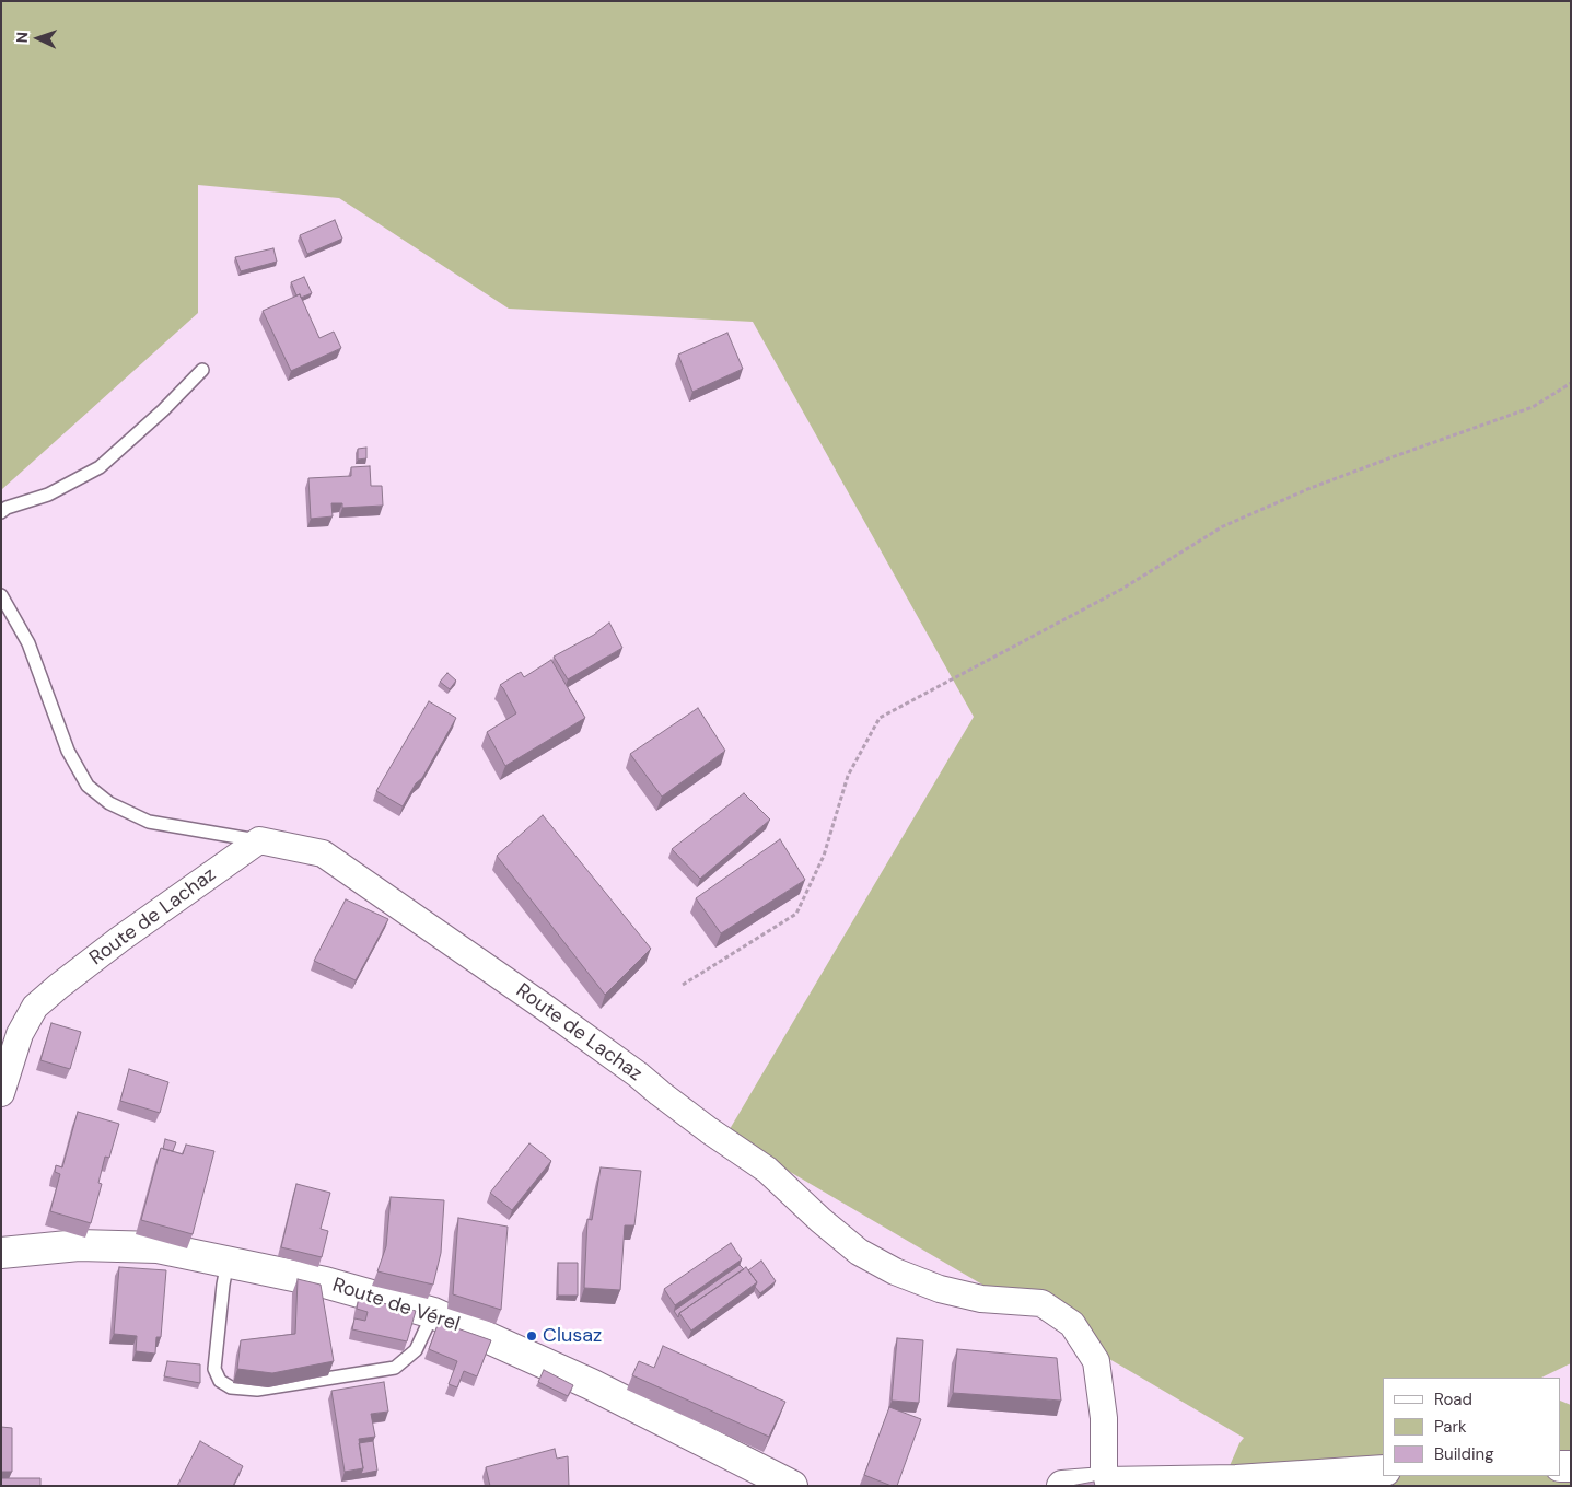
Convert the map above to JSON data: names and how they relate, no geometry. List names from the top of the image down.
{
  "streets": {
    "street": ["Route de Lachaz", "Route de Vérel"]
  },
  "places": ["Clusaz"],
  "legend": ["Road", "Park", "Building"],
  "north": "left"
}
